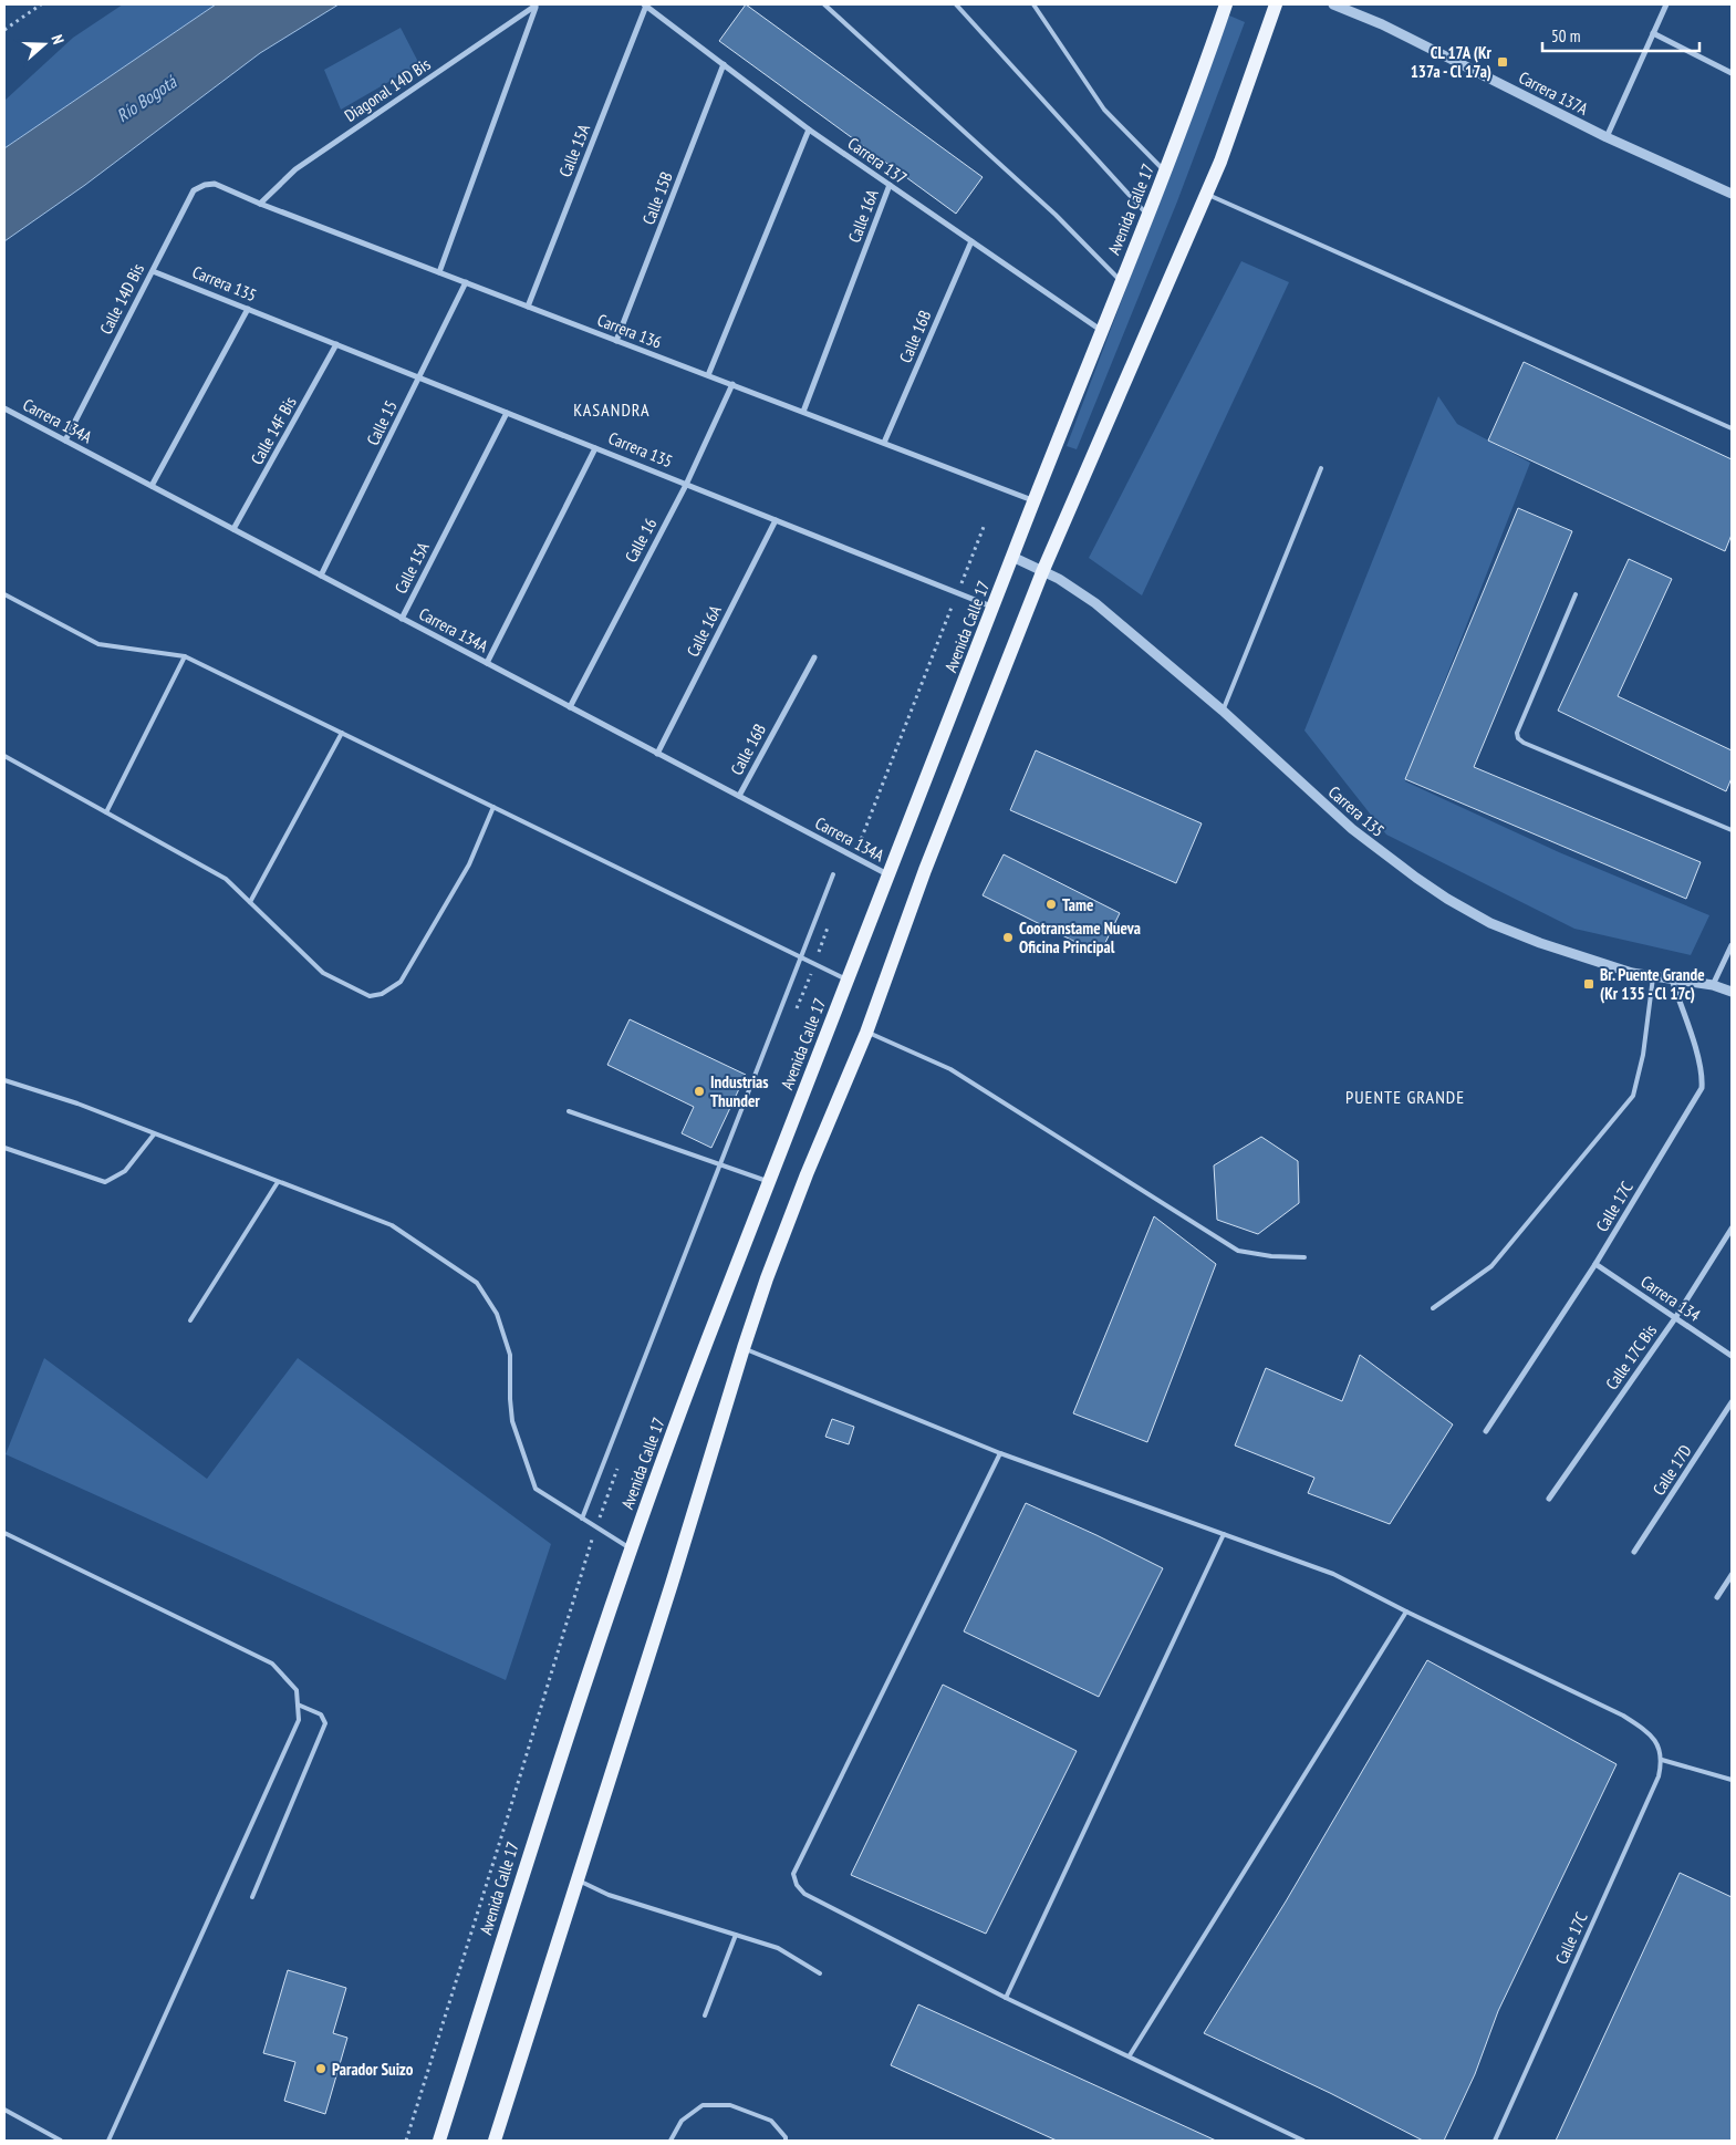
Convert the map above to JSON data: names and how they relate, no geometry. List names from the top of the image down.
{
  "streets": {
    "main road": ["Avenida Calle 17"],
    "street": [
      "Diagonal 14D Bis",
      "Carrera 137A",
      "Calle 15A",
      "Carrera 137",
      "Calle 15B",
      "Calle 16A",
      "Carrera 135",
      "Calle 14D Bis",
      "Carrera 136",
      "Calle 16B",
      "Carrera 134A",
      "Calle 15",
      "Calle 14F Bis",
      "Calle 16",
      "Calle 17C",
      "Carrera 134",
      "Calle 17C Bis",
      "Calle 17D"
    ]
  },
  "crossings": [
    ["Diagonal 14D Bis", "Carrera 136"],
    ["Calle 15A", "Carrera 137"],
    ["Calle 15A", "Carrera 135"],
    ["Calle 15A", "Carrera 136"],
    ["Calle 15A", "Carrera 134A"],
    ["Carrera 137", "Calle 15B"],
    ["Carrera 137", "Avenida Calle 17"],
    ["Carrera 137", "Calle 16A"],
    ["Carrera 137", "Calle 16B"],
    ["Calle 15B", "Carrera 136"],
    ["Avenida Calle 17", "Carrera 135"],
    ["Avenida Calle 17", "Carrera 136"],
    ["Avenida Calle 17", "Carrera 134A"],
    ["Calle 16A", "Carrera 135"],
    ["Calle 16A", "Carrera 136"],
    ["Calle 16A", "Carrera 134A"],
    ["Carrera 135", "Calle 14D Bis"],
    ["Carrera 135", "Calle 15"],
    ["Carrera 135", "Calle 14F Bis"],
    ["Carrera 135", "Calle 16"],
    ["Carrera 135", "Calle 17C"],
    ["Calle 14D Bis", "Carrera 136"],
    ["Calle 14D Bis", "Carrera 134A"],
    ["Carrera 136", "Calle 16B"],
    ["Carrera 136", "Calle 15"],
    ["Carrera 136", "Calle 16"],
    ["Calle 16B", "Carrera 134A"],
    ["Carrera 134A", "Calle 15"],
    ["Carrera 134A", "Calle 14F Bis"],
    ["Carrera 134A", "Calle 16"],
    ["Calle 17C", "Carrera 134"],
    ["Carrera 134", "Calle 17C Bis"]
  ],
  "districts": ["KASANDRA", "PUENTE GRANDE"],
  "water": ["Río Bogotá"],
  "places": {
    "transit": ["CL 17A (Kr 137a - Cl 17a)", "Br. Puente Grande (Kr 135 - Cl 17c)"],
    "other": [
      "Tame",
      "Cootranstame Nueva Oficina Principal",
      "Industrias Thunder",
      "Parador Suizo"
    ]
  },
  "scale_bar": "50 m",
  "north": "right"
}
